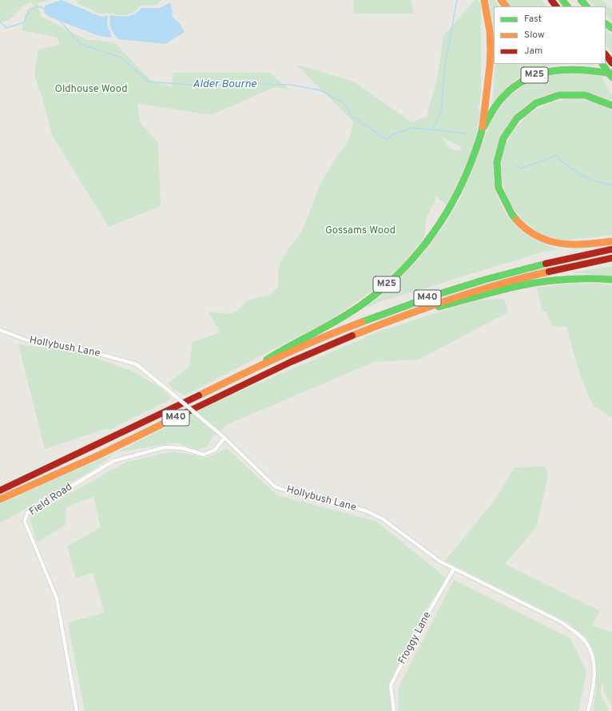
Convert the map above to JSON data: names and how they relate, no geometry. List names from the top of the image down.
{
  "streets": {
    "highway": ["M25", "M40"],
    "street": ["Hollybush Lane", "Field Road", "Froggy Lane"]
  },
  "crossings": [
    ["M25", "M40"],
    ["Hollybush Lane", "Field Road"],
    ["Hollybush Lane", "Froggy Lane"]
  ],
  "water": ["Alder Bourne"],
  "parks": ["Oldhouse Wood", "Gossams Wood"],
  "legend": ["Fast", "Slow", "Jam"]
}
